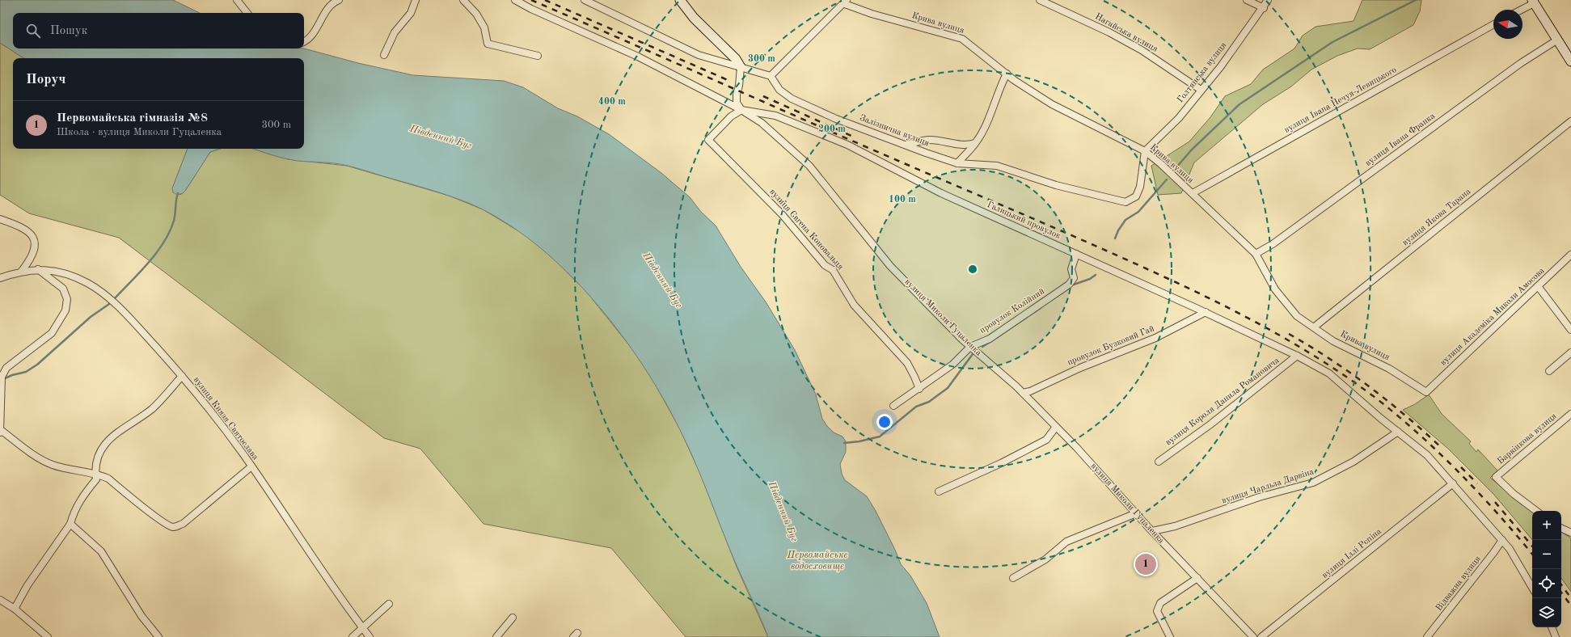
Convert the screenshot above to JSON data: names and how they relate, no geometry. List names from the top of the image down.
{
  "streets": {
    "street": [
      "Крива вулиця",
      "Нагайська вулиця",
      "Голтянська вулиця",
      "вулиця Івана Нечуя-Левицького",
      "Залізнична вулиця",
      "вулиця Івана Франка",
      "вулиця Якова Тарана",
      "Галицький провулок",
      "вулиця Євгена Коновальця",
      "провулок Колійний",
      "вулиця Академіка Миколи Амосова",
      "вулиця Миколи Гуцаленка",
      "провулок Бузковий Гай",
      "вулиця Короля Данила Романовича",
      "вулиця Князя Святослава",
      "Барвінкова вулиця",
      "вулиця Чарльза Дарвіна",
      "вулиця Іллі Рєпіна",
      "Відважна вулиця"
    ]
  },
  "crossings": [
    ["Крива вулиця", "Голтянська вулиця"],
    ["Крива вулиця", "вулиця Івана Нечуя-Левицького"],
    ["Крива вулиця", "Залізнична вулиця"],
    ["Крива вулиця", "вулиця Івана Франка"],
    ["Крива вулиця", "вулиця Якова Тарана"],
    ["Крива вулиця", "вулиця Академіка Миколи Амосова"],
    ["Нагайська вулиця", "Голтянська вулиця"],
    ["Голтянська вулиця", "Залізнична вулиця"],
    ["Галицький провулок", "вулиця Євгена Коновальця"],
    ["Галицький провулок", "провулок Колійний"],
    ["Галицький провулок", "вулиця Миколи Гуцаленка"],
    ["Галицький провулок", "провулок Бузковий Гай"],
    ["Галицький провулок", "вулиця Короля Данила Романовича"],
    ["Галицький провулок", "вулиця Чарльза Дарвіна"],
    ["Галицький провулок", "вулиця Іллі Рєпіна"],
    ["Галицький провулок", "Відважна вулиця"],
    ["вулиця Євгена Коновальця", "провулок Колійний"],
    ["вулиця Євгена Коновальця", "вулиця Миколи Гуцаленка"],
    ["провулок Колійний", "вулиця Миколи Гуцаленка"],
    ["вулиця Миколи Гуцаленка", "провулок Бузковий Гай"],
    ["вулиця Миколи Гуцаленка", "вулиця Чарльза Дарвіна"]
  ],
  "water": ["Південний Буг", "Первомайське водосховище"],
  "north": "left",
  "page": {
    "search": "Пошук",
    "heading": "Поруч",
    "list": [
      {
        "mark": "1",
        "name": "Первомайська гімназія №8",
        "note": "Школа · вулиця Миколи Гуцаленка",
        "value": "300 m"
      }
    ],
    "map_buttons": ["+", "−"],
    "pins": "1"
  },
  "rings": [
    "300 m",
    "400 m",
    "200 m",
    "100 m"
  ]
}
